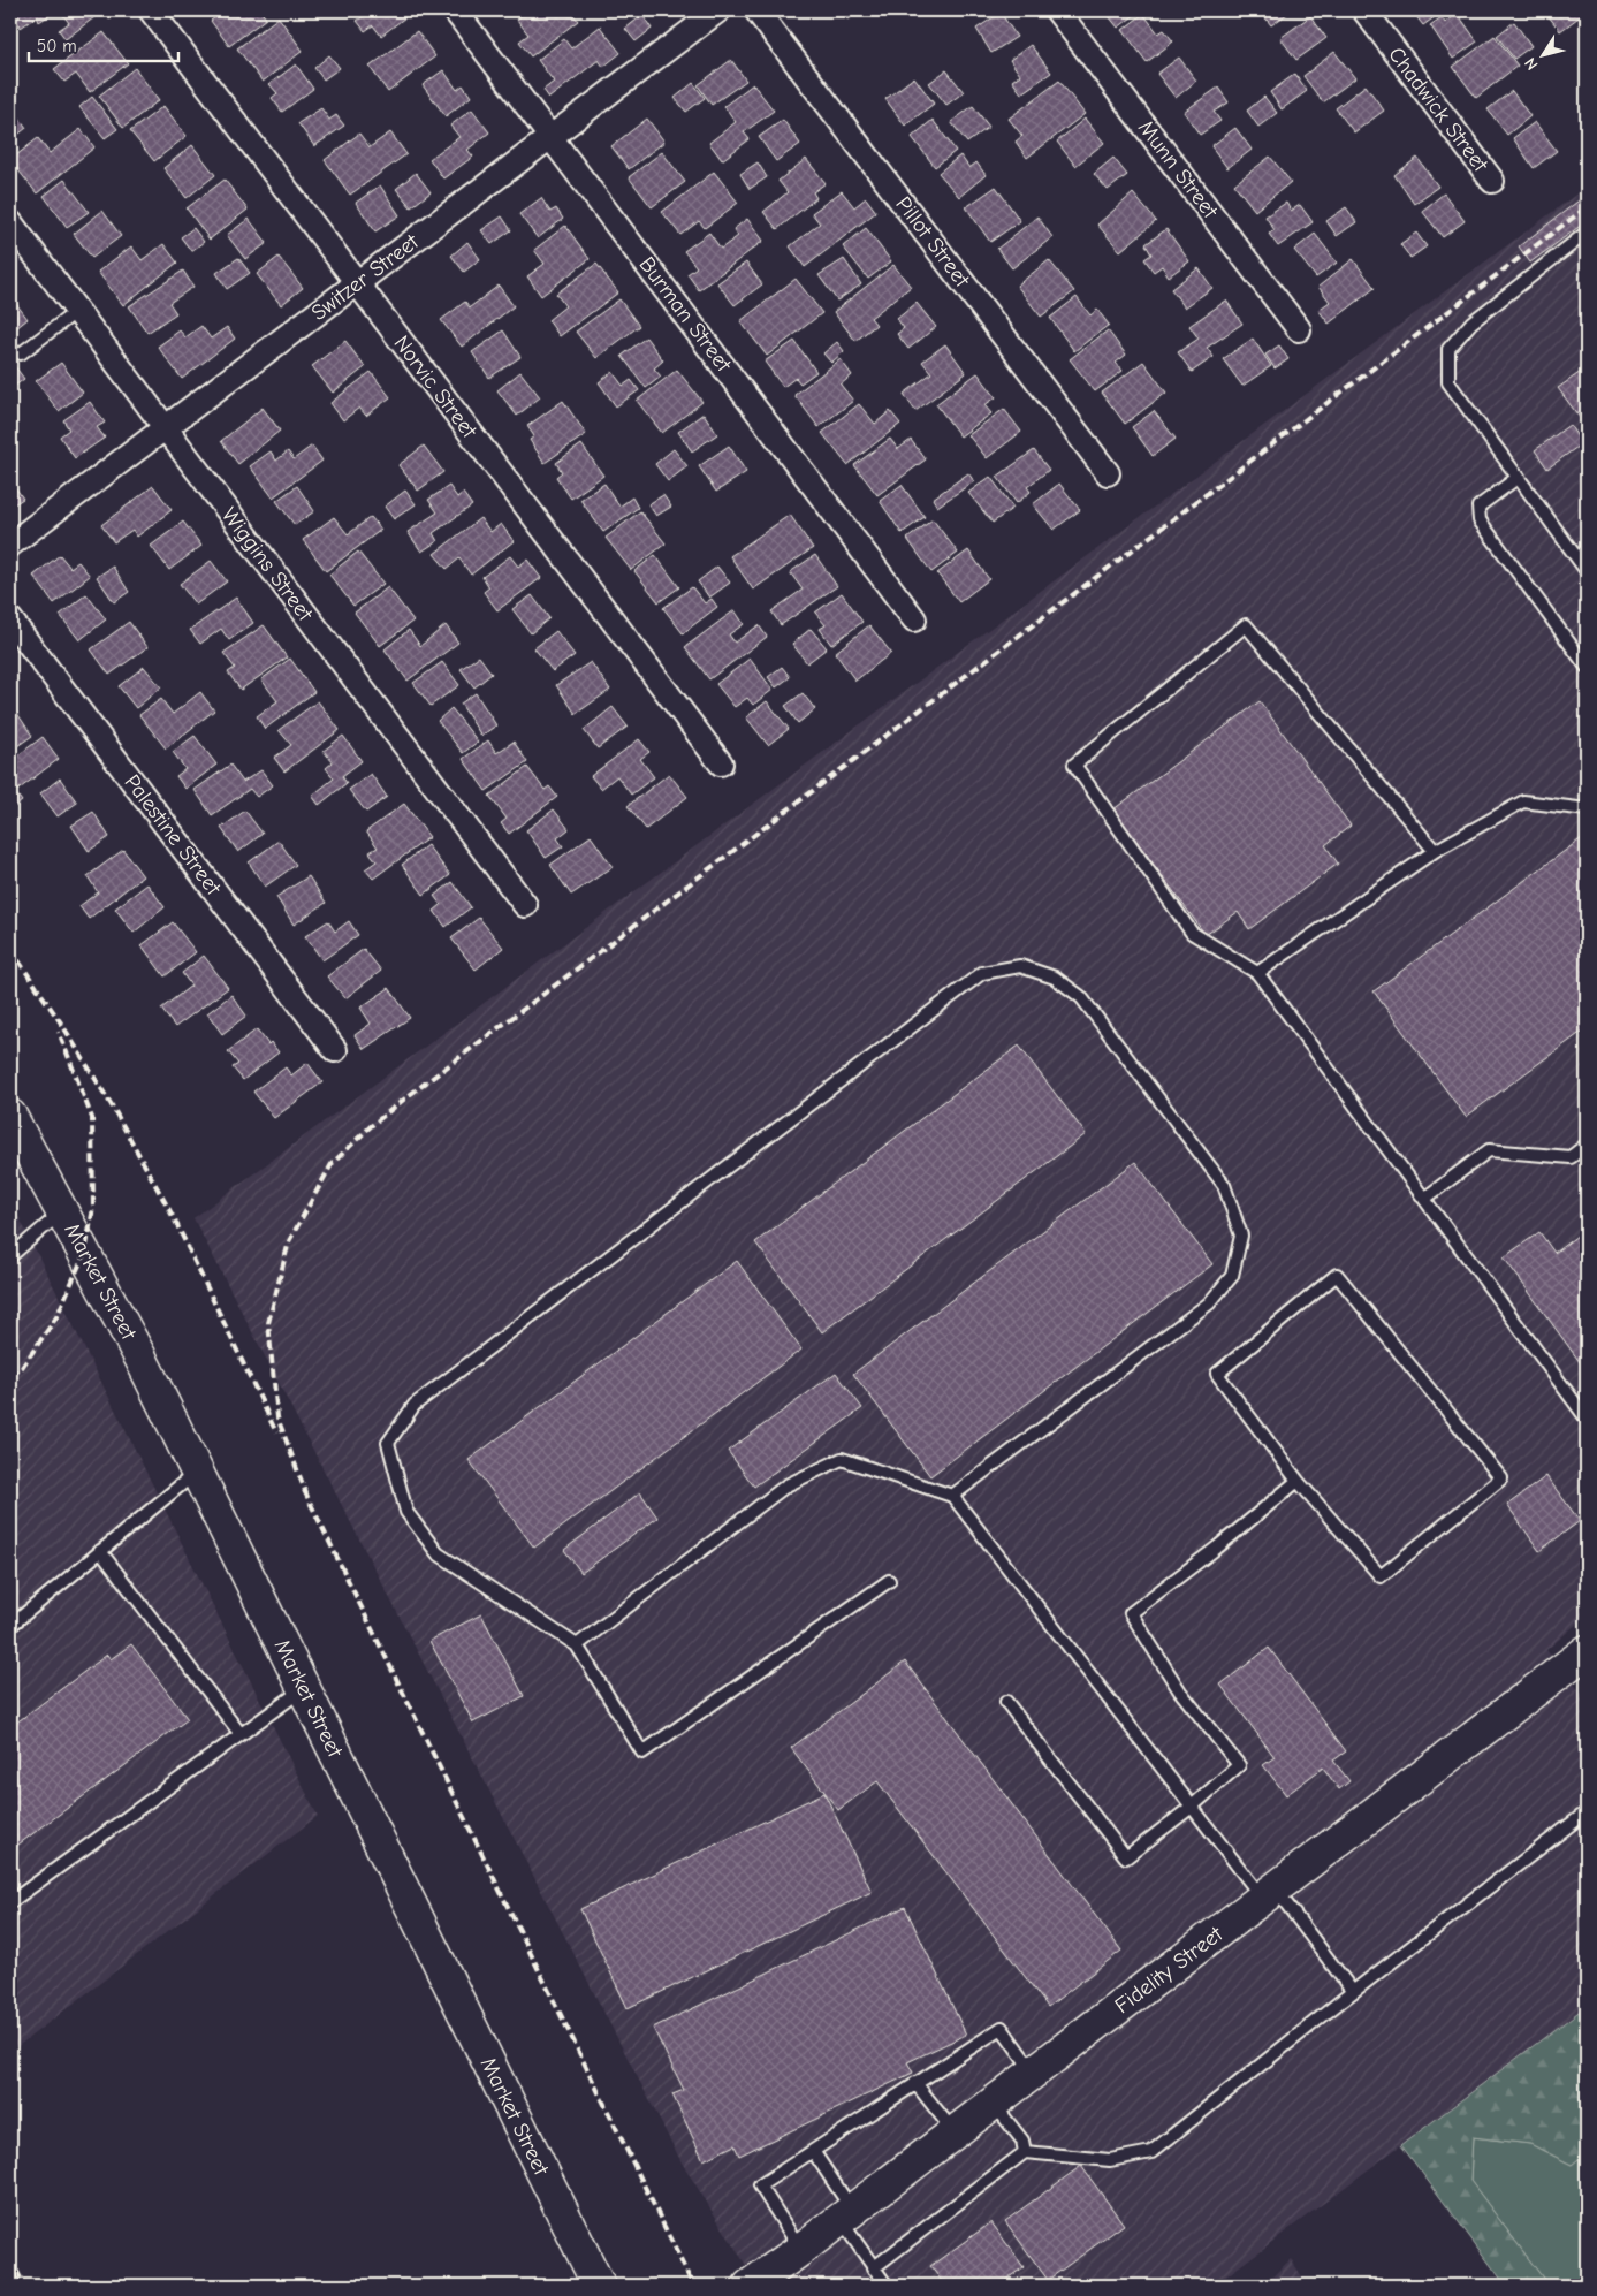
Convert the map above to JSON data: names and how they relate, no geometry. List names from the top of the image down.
{
  "streets": {
    "main road": ["Market Street", "Fidelity Street"],
    "street": [
      "Chadwick Street",
      "Munn Street",
      "Pillot Street",
      "Switzer Street",
      "Burman Street",
      "Norvic Street",
      "Wiggins Street",
      "Palestine Street"
    ]
  },
  "crossings": [
    ["Switzer Street", "Burman Street"],
    ["Switzer Street", "Norvic Street"],
    ["Switzer Street", "Wiggins Street"]
  ],
  "scale_bar": "50 m",
  "north": "bottom left"
}
